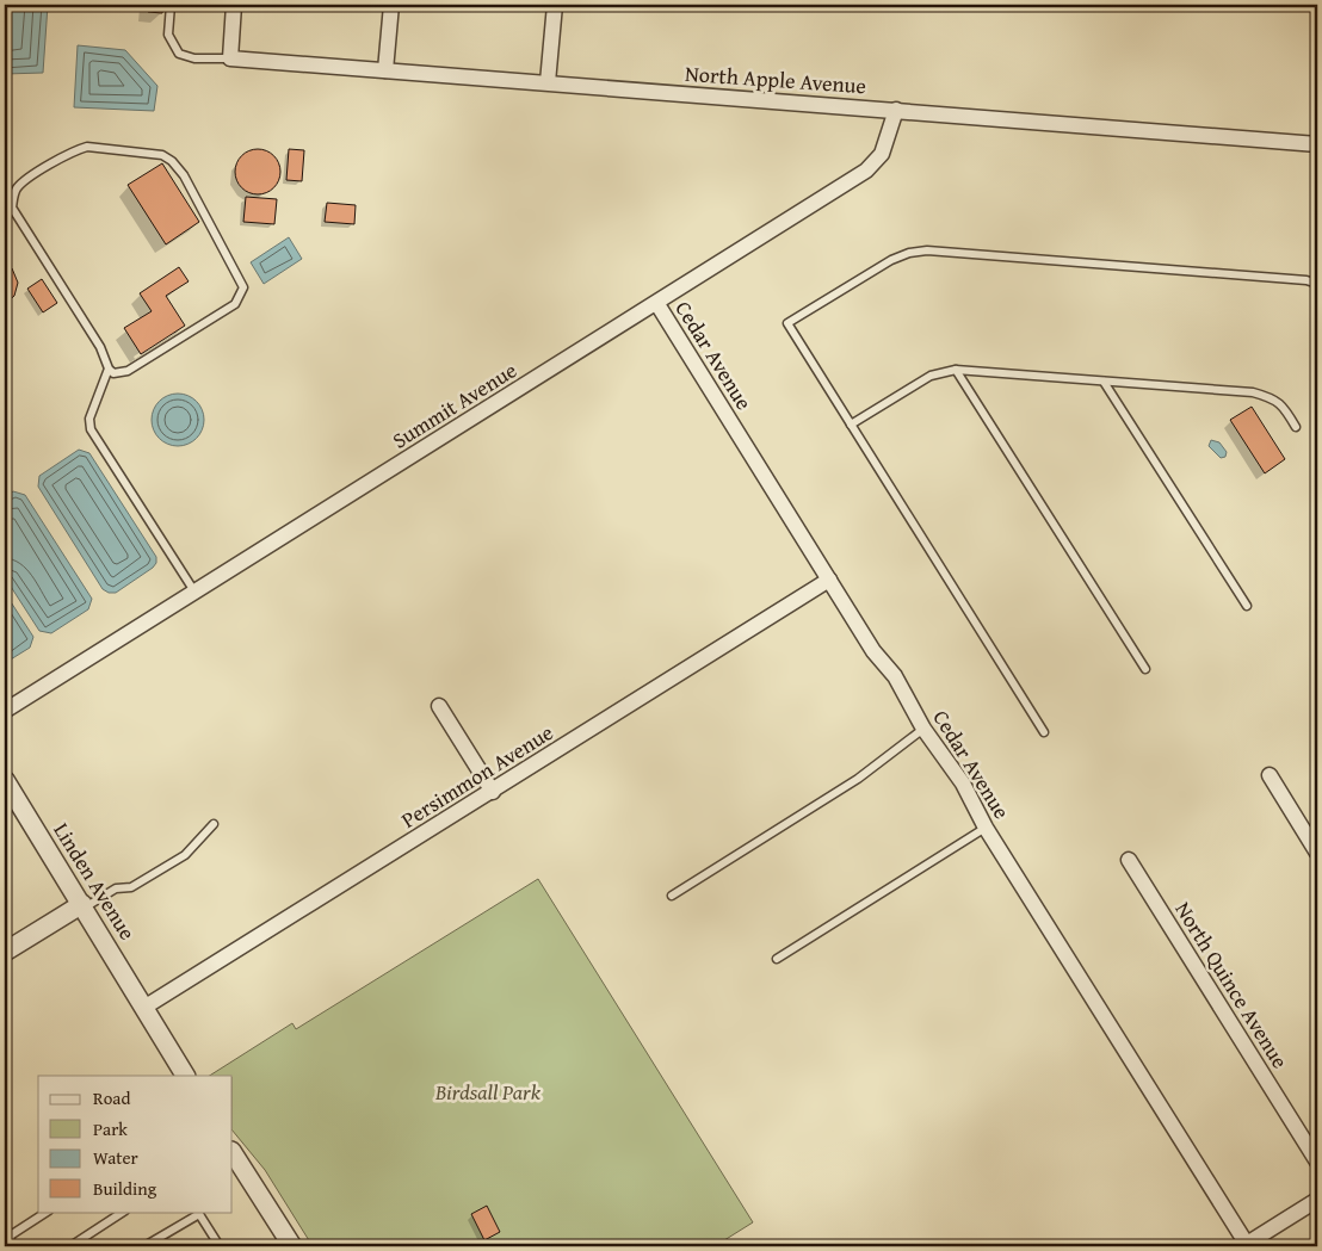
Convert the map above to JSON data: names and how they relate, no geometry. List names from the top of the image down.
{
  "streets": {
    "street": [
      "North Apple Avenue",
      "Cedar Avenue",
      "Summit Avenue",
      "Persimmon Avenue",
      "Linden Avenue",
      "North Quince Avenue"
    ]
  },
  "crossings": [
    ["North Apple Avenue", "Summit Avenue"],
    ["Cedar Avenue", "Summit Avenue"],
    ["Cedar Avenue", "Persimmon Avenue"],
    ["Persimmon Avenue", "Linden Avenue"]
  ],
  "parks": ["Birdsall Park"],
  "legend": [
    "Road",
    "Park",
    "Water",
    "Building"
  ]
}
